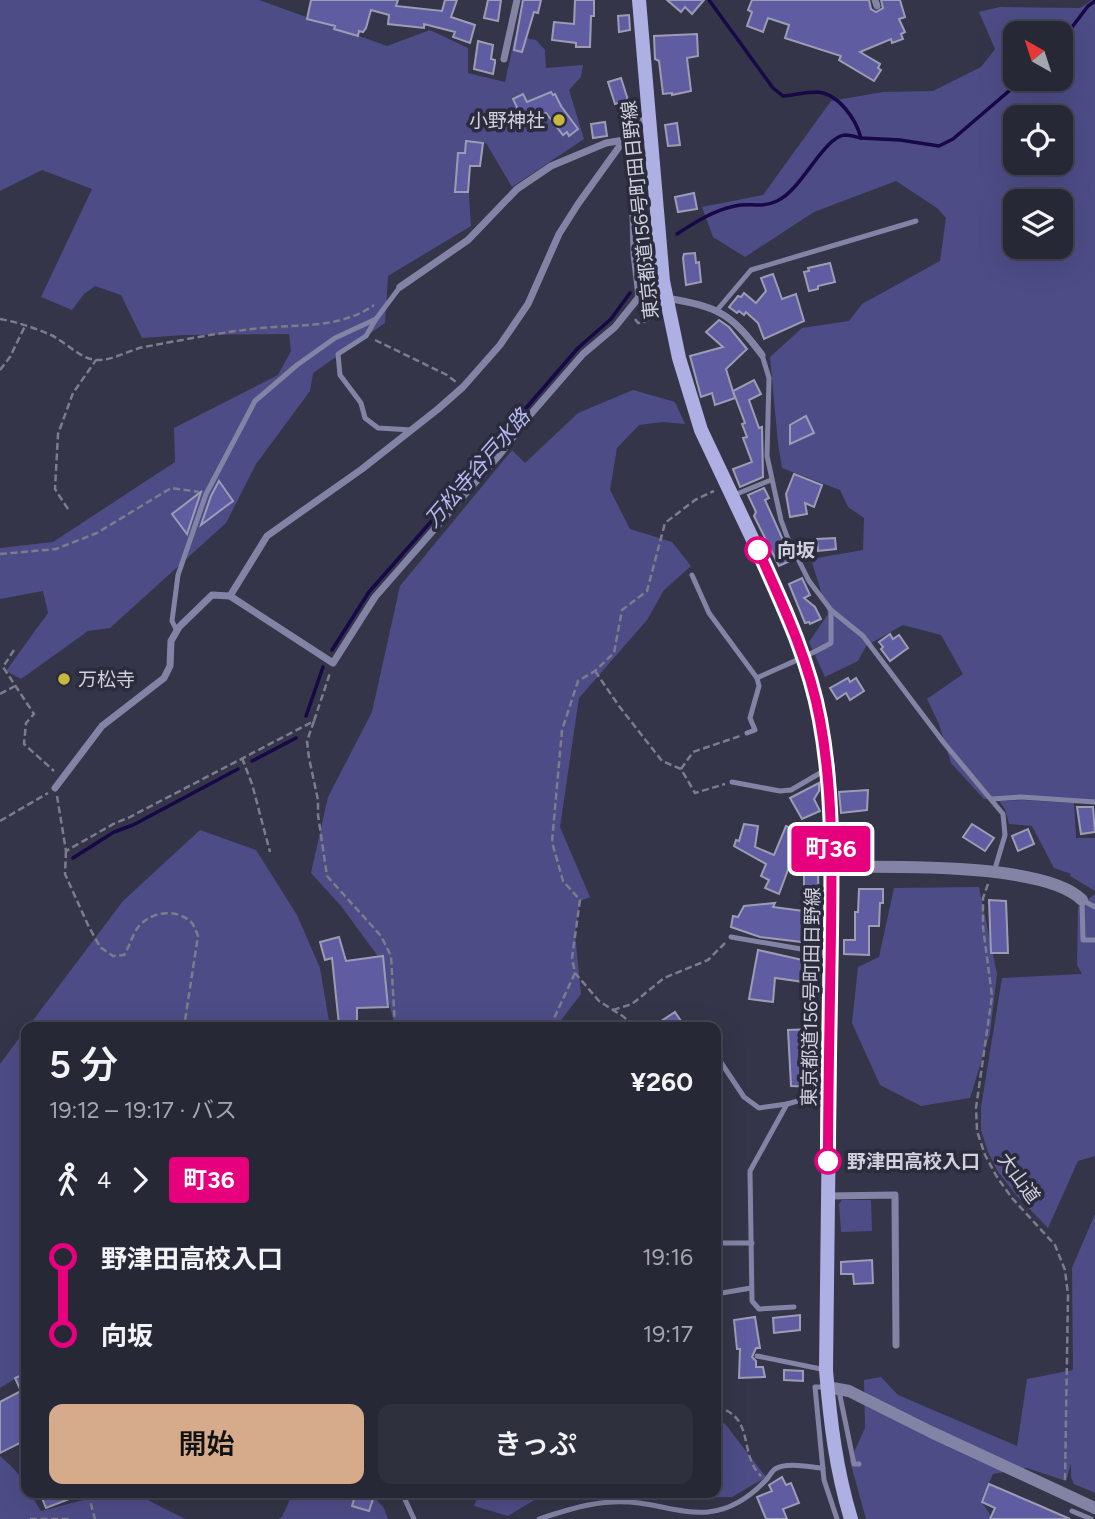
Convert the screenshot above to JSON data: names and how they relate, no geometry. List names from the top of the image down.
{
  "streets": {
    "main road": ["東京都道156号町田日野線"],
    "path": ["大山道"]
  },
  "water": ["万松寺谷戸水路"],
  "places": [
    "小野神社",
    "向坂",
    "万松寺",
    "野津田高校入口"
  ],
  "lines": ["bus line 町36"],
  "north": "top left",
  "page": {
    "on_map": "町36",
    "heading": ["5 分", "19:12 – 19:17 · バス", "¥260"],
    "legs": ["4", "町36"],
    "list": [
      {
        "name": "野津田高校入口",
        "value": "19:16"
      },
      {
        "name": "向坂",
        "value": "19:17"
      }
    ],
    "buttons": ["開始", "きっぷ"]
  }
}
